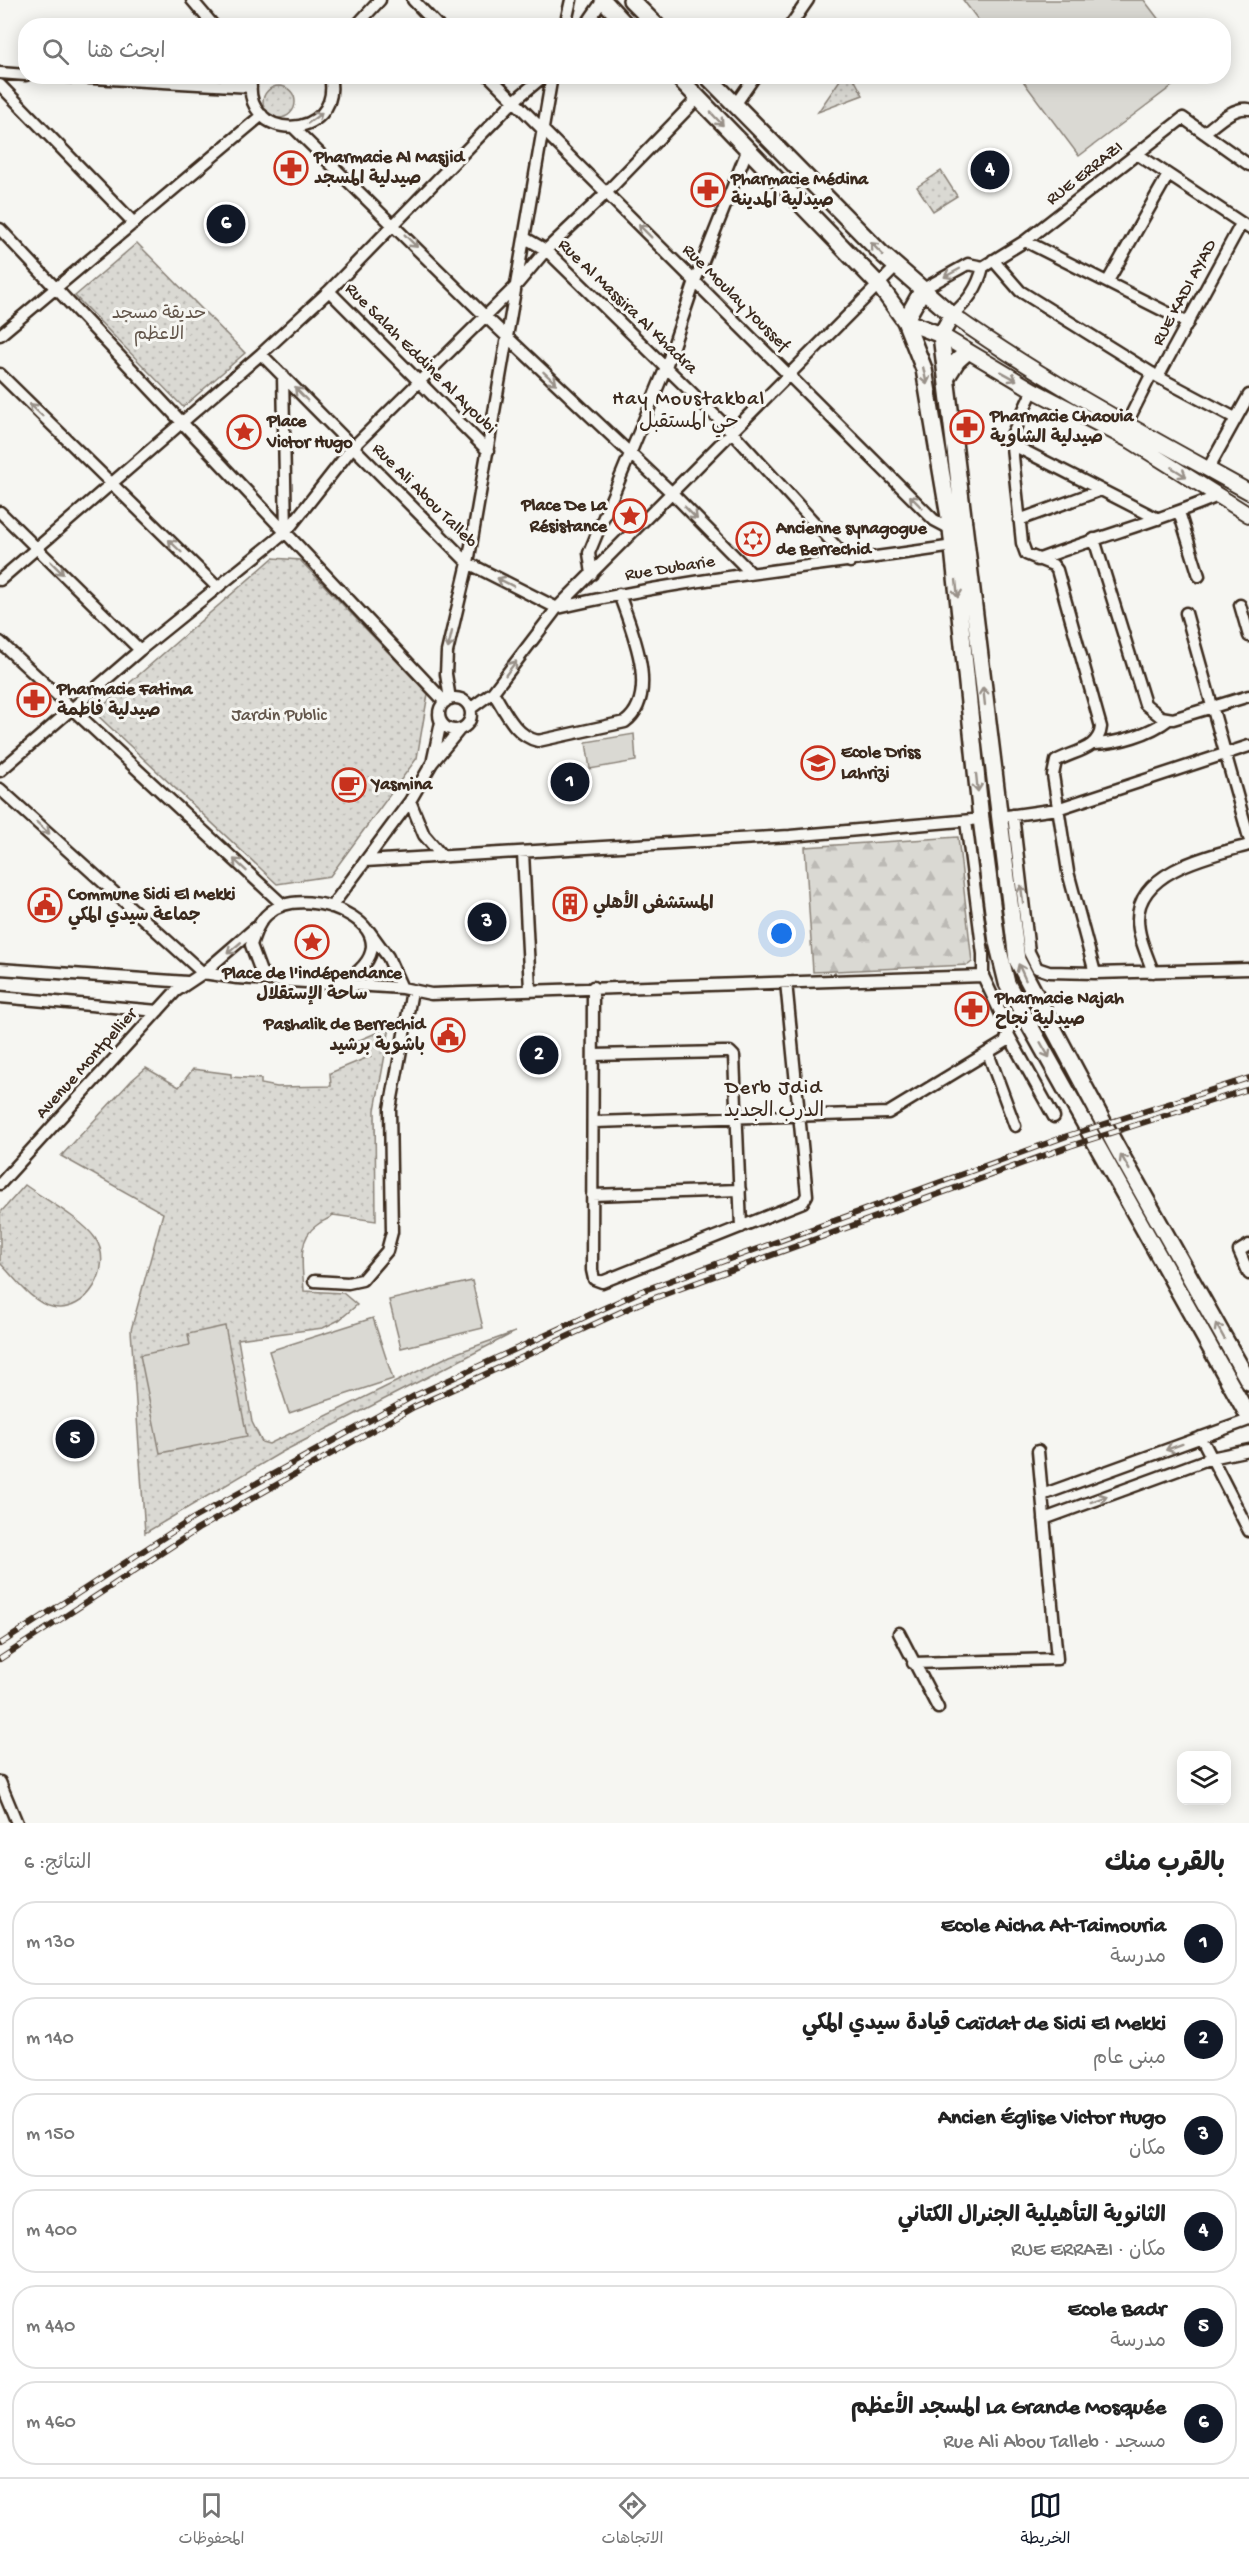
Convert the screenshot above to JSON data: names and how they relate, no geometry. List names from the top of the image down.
{
  "streets": {
    "street": [
      "RUE ERRAZI",
      "RUE KADI AYAD",
      "Rue Moulay Youssef",
      "Rue Al Massira Al Khadra",
      "Rue Salah Eddine Al Ayoubi",
      "Rue Ali Abou Talleb",
      "Rue Dubarie",
      "Avenue Montpellier"
    ]
  },
  "crossings": [
    ["RUE ERRAZI", "RUE KADI AYAD"],
    ["Rue Al Massira Al Khadra", "Rue Dubarie"],
    ["Rue Ali Abou Talleb", "Rue Dubarie"]
  ],
  "one_way": ["Rue Moulay Youssef", "Rue Ali Abou Talleb"],
  "districts": ["Hay Moustakbal حي المستقبل", "Derb Jdid الدرب الجديد"],
  "parks": ["حديقة مسجد الاعظم", "Jardin Public"],
  "places": {
    "pharmacy": [
      "Pharmacie Al Masjid صيدلية المسجد",
      "Pharmacie Médina صيدلية المدينة",
      "Pharmacie Chaouia صيدلية الشاوية",
      "Pharmacie Fatima صيدلية فاطمة",
      "Pharmacie Najah صيدلية نجاح"
    ],
    "place": ["Place Victor Hugo", "Place De La Résistance", "Place de l'indépendance ساحة الإستقلال"],
    "synagogue": ["Ancienne synagogue de Berrechid"],
    "school or university": ["Ecole Driss Lahrizi"],
    "cafe": ["Yasmina"],
    "building": ["المستشفى الأهلي"],
    "public building": ["Commune Sidi El Mekki جماعة سيدي المكي", "Pashalik de Berrechid باشوية برشيد"]
  },
  "page": {
    "search": "ابحث هنا",
    "pins": [
      "4",
      "6",
      "1",
      "3",
      "2",
      "5"
    ],
    "heading": ["بالقرب منك", "النتائج: 6"],
    "list": [
      {
        "mark": "1",
        "name": "Ecole Aicha At-Taimouria",
        "note": "مدرسة",
        "value": "130 m"
      },
      {
        "mark": "2",
        "name": "Caïdat de Sidi El Mekki قيادة سيدي المكي",
        "note": "مبنى عام",
        "value": "140 m"
      },
      {
        "mark": "3",
        "name": "Ancien Église Victor Hugo",
        "note": "مكان",
        "value": "150 m"
      },
      {
        "mark": "4",
        "name": "الثانوية التأهيلية الجنرال الكتاني",
        "note": "مكان · RUE ERRAZI",
        "value": "400 m"
      },
      {
        "mark": "5",
        "name": "Ecole Badr",
        "note": "مدرسة",
        "value": "440 m"
      },
      {
        "mark": "6",
        "name": "La Grande Mosquée المسجد الأعظم",
        "note": "مسجد · Rue Ali Abou Talleb",
        "value": "460 m"
      }
    ],
    "nav": ["الخريطة", "الاتجاهات", "المحفوظات"]
  }
}
